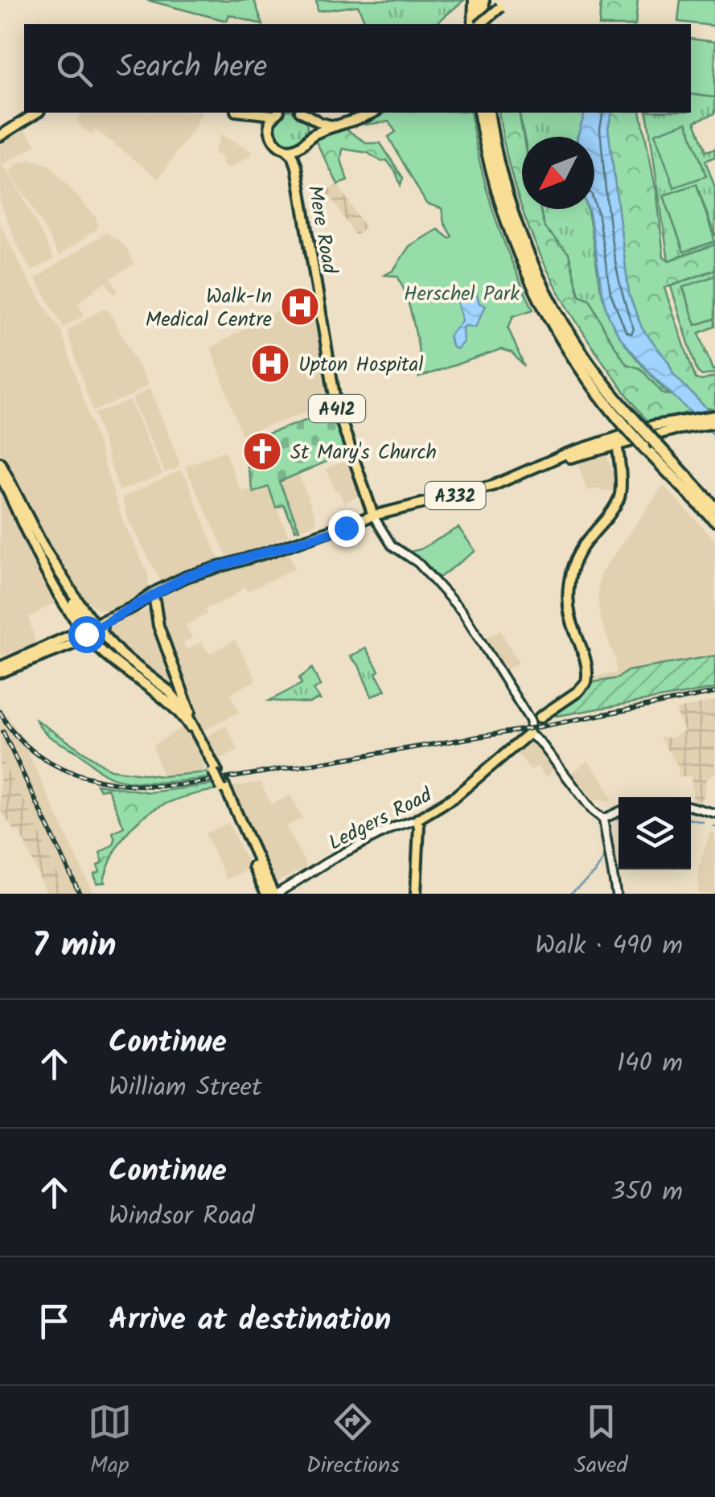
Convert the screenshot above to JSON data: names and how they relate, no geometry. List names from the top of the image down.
{
  "streets": {
    "main road": [
      "Mere Road",
      "A412",
      "A332",
      "Ledgers Road"
    ]
  },
  "crossings": [
    ["Mere Road", "A412"],
    ["Mere Road", "A332"]
  ],
  "parks": ["Herschel Park"],
  "places": {
    "hospital": ["Walk-In Medical Centre", "Upton Hospital"],
    "church": ["St Mary's Church"]
  },
  "north": "bottom left",
  "page": {
    "search": "Search here",
    "heading": ["7 min", "Walk · 490 m"],
    "list": [
      ["Continue", "William Street", "140 m"],
      ["Continue", "Windsor Road", "350 m"],
      "Arrive at destination"
    ],
    "nav": ["Map", "Directions", "Saved"]
  }
}
